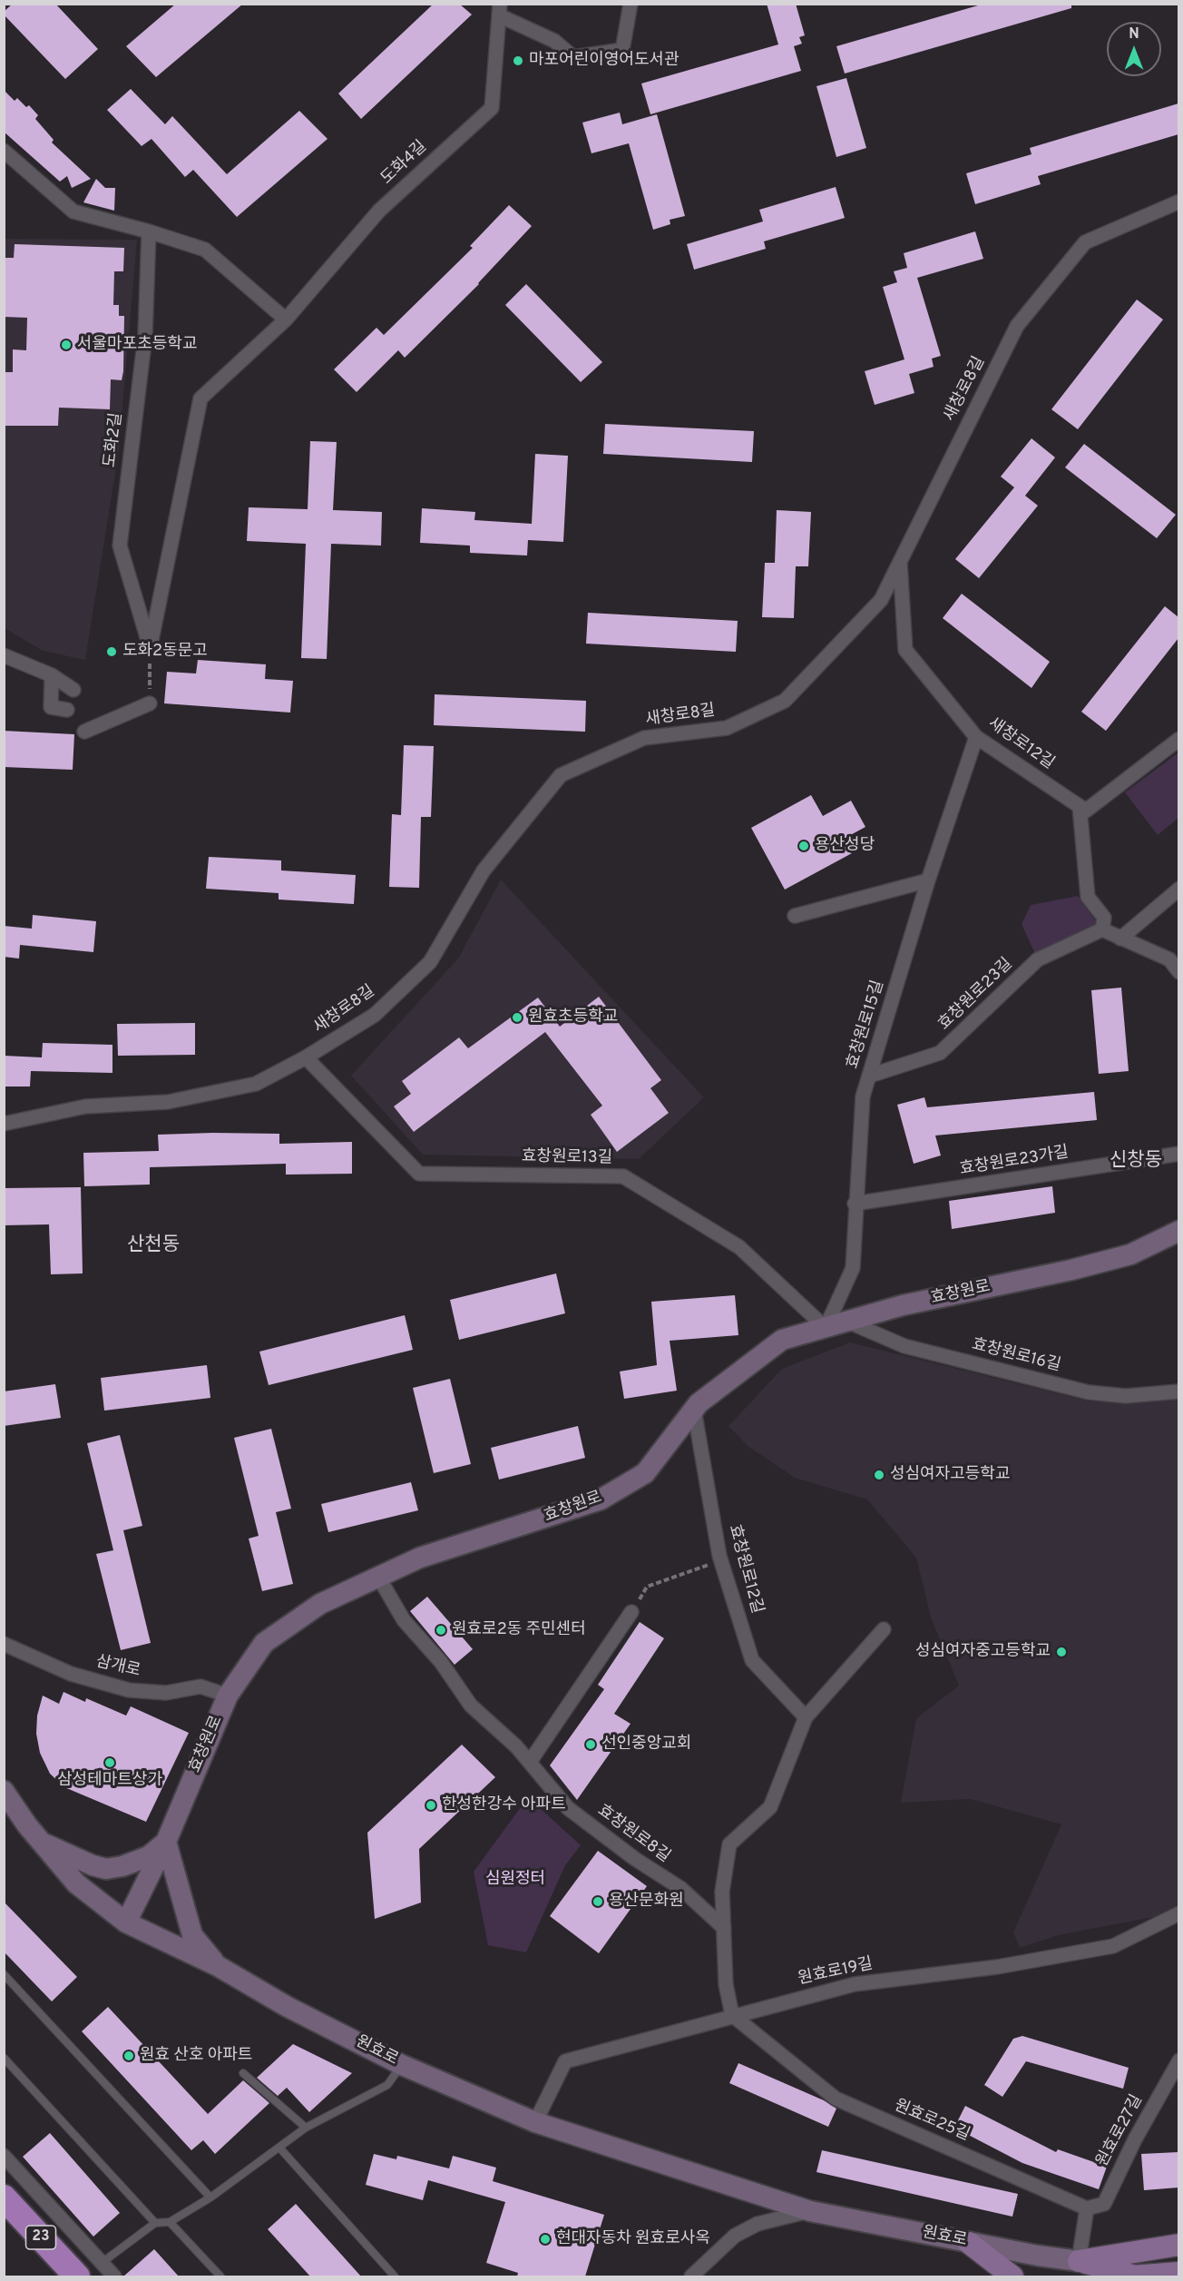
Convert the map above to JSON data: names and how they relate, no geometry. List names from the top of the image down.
{
  "streets": {
    "highway": ["23"],
    "main road": ["효창원로", "원효로"],
    "street": [
      "도화4길",
      "새창로8길",
      "도화2길",
      "새창로12길",
      "효창원로23길",
      "효창원로15길",
      "효창원로13길",
      "효창원로23가길",
      "효창원로16길",
      "효창원로12길",
      "삼개로",
      "효창원로8길",
      "원효로19길",
      "원효로25길",
      "원효로27길"
    ]
  },
  "crossings": [
    ["도화4길", "도화2길"],
    ["새창로8길", "새창로12길"],
    ["새창로8길", "효창원로13길"],
    ["새창로12길", "효창원로15길"],
    ["효창원로23길", "효창원로15길"],
    ["효창원로15길", "효창원로13길"],
    ["효창원로15길", "효창원로23가길"],
    ["효창원로15길", "효창원로"],
    ["효창원로13길", "효창원로"],
    ["효창원로", "효창원로16길"],
    ["효창원로", "효창원로12길"],
    ["효창원로", "삼개로"],
    ["효창원로", "효창원로8길"],
    ["효창원로", "원효로"],
    ["원효로19길", "원효로"],
    ["원효로19길", "원효로25길"],
    ["원효로25길", "원효로27길"]
  ],
  "districts": ["신창동", "산천동"],
  "parks": ["심원정터"],
  "places": [
    "마포어린이영어도서관",
    "서울마포초등학교",
    "도화2동문고",
    "용산성당",
    "원효초등학교",
    "성심여자고등학교",
    "원효로2동 주민센터",
    "성심여자중고등학교",
    "선인중앙교회",
    "삼성테마트상가",
    "한성한강수 아파트",
    "용산문화원",
    "원효 산호 아파트",
    "현대자동차 원효로사옥"
  ],
  "north": "top"
}
